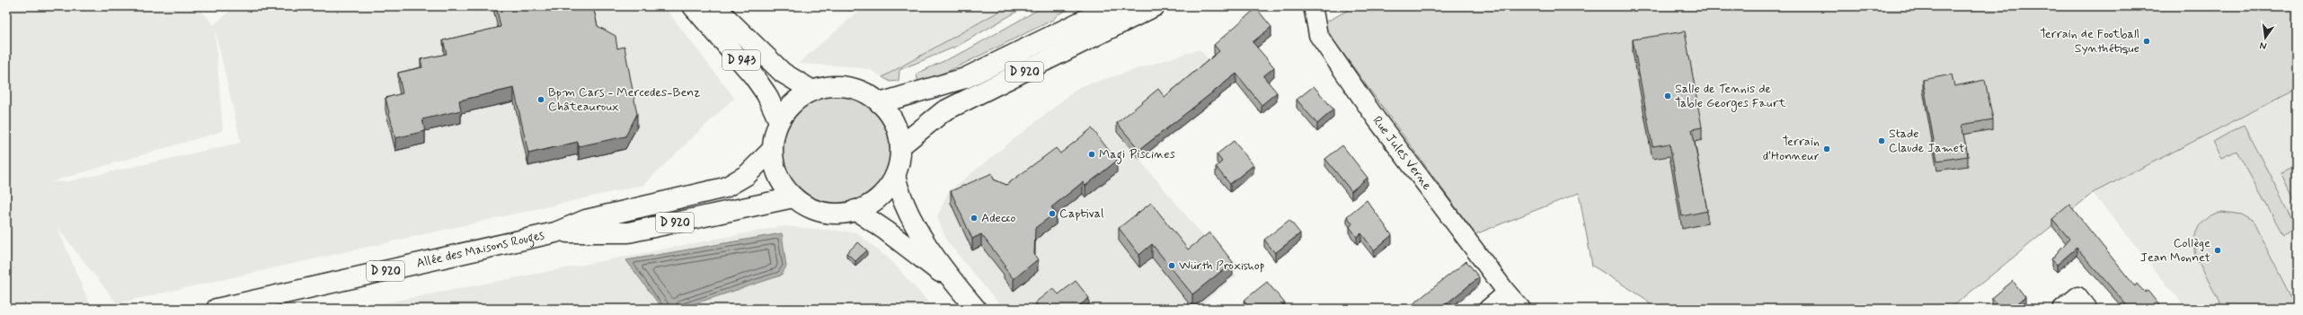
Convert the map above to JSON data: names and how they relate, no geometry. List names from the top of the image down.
{
  "streets": {
    "main road": ["D 943", "D 920", "Allée des Maisons Rouges"],
    "street": ["Rue Jules Verne"]
  },
  "crossings": [
    ["D 943", "D 920"],
    ["D 943", "Allée des Maisons Rouges"],
    ["D 920", "Allée des Maisons Rouges"]
  ],
  "places": [
    "Terrain de Football Synthétique",
    "Salle de Tennis de Table Georges Faurt",
    "Bpm Cars - Mercedes-Benz Châteauroux",
    "Stade Claude Jamet",
    "Terrain d'Honneur",
    "Magi Piscines",
    "Captival",
    "Adecco",
    "Collège Jean Monnet",
    "Würth Proxishop"
  ],
  "north": "bottom"
}
